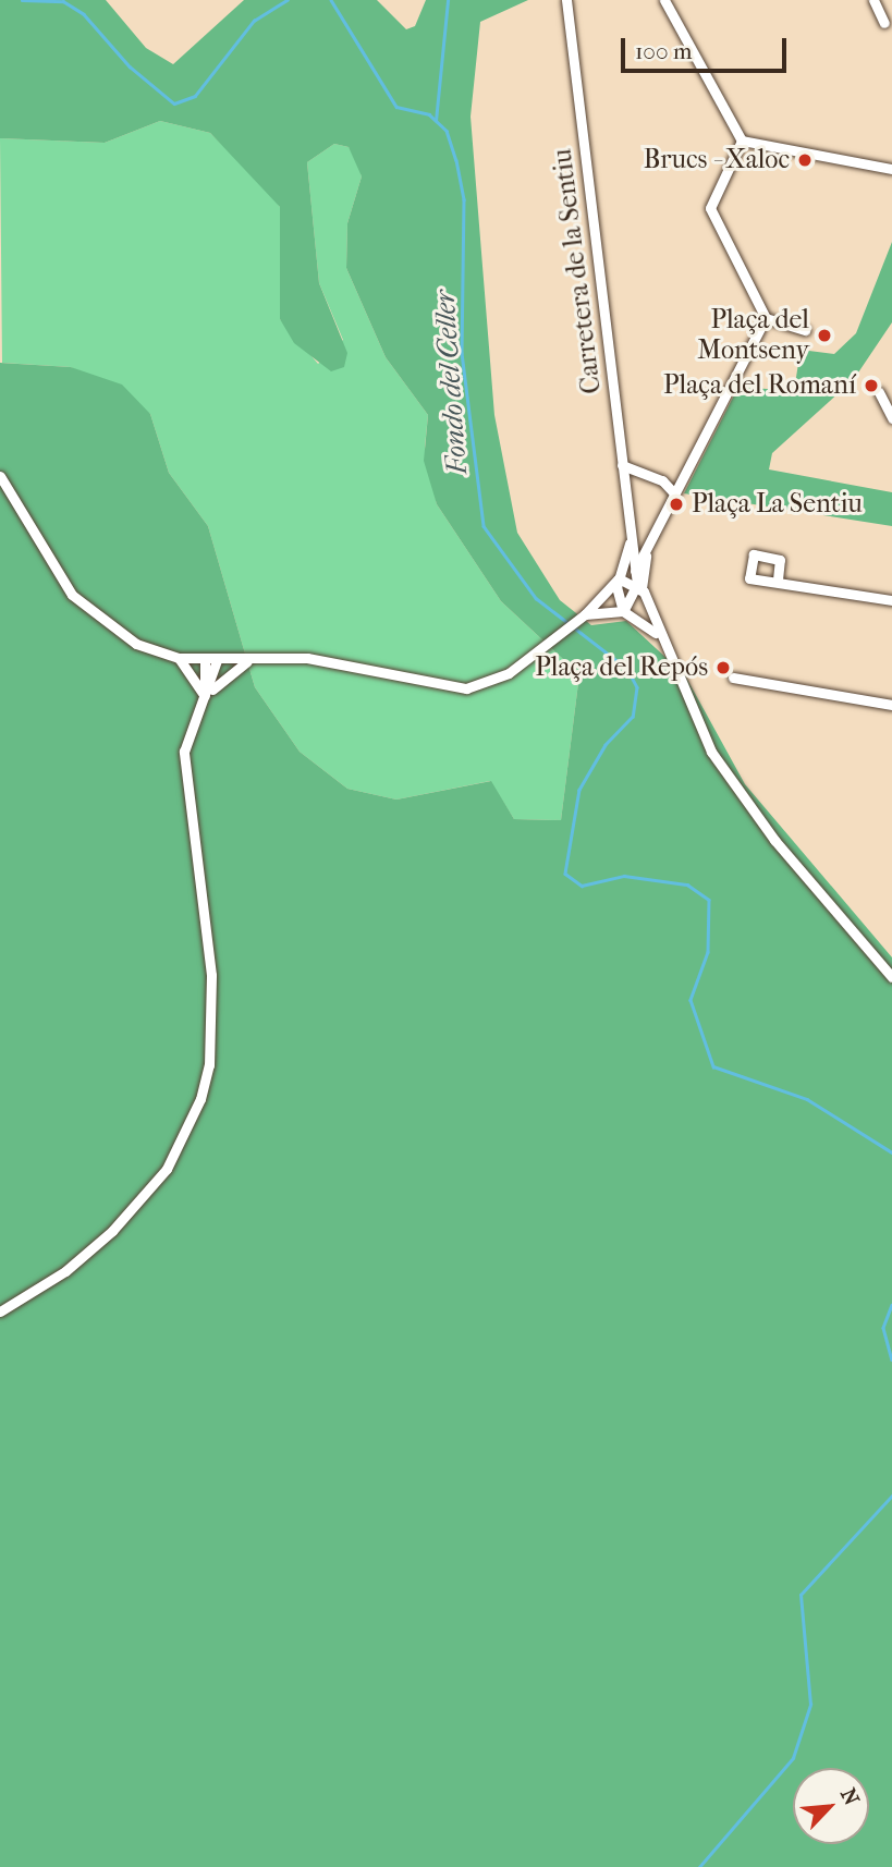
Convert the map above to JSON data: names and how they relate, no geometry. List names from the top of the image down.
{
  "streets": {
    "street": ["Carretera de la Sentiu"]
  },
  "water": ["Fondo del Celler"],
  "places": [
    "Brucs - Xaloc",
    "Plaça del Montseny",
    "Plaça del Romaní",
    "Plaça La Sentiu",
    "Plaça del Repós"
  ],
  "scale_bar": "100 m",
  "north": "top right"
}
